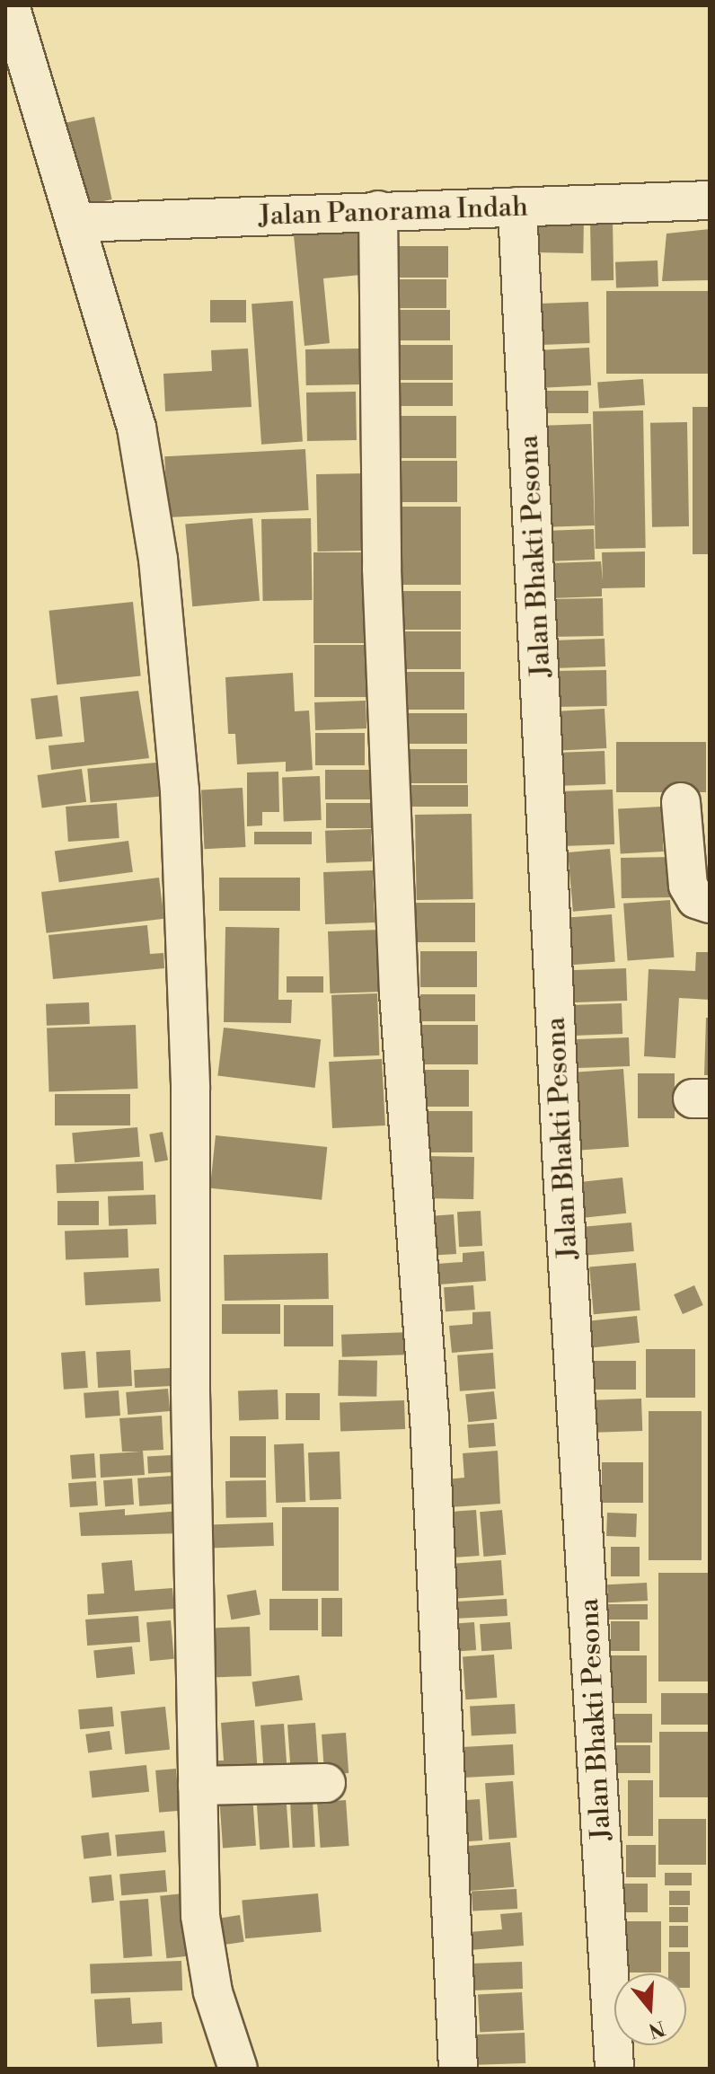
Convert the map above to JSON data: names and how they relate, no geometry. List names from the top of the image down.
{
  "streets": {
    "street": ["Jalan Panorama Indah", "Jalan Bhakti Pesona"]
  },
  "crossings": [
    ["Jalan Panorama Indah", "Jalan Bhakti Pesona"]
  ],
  "north": "bottom"
}
